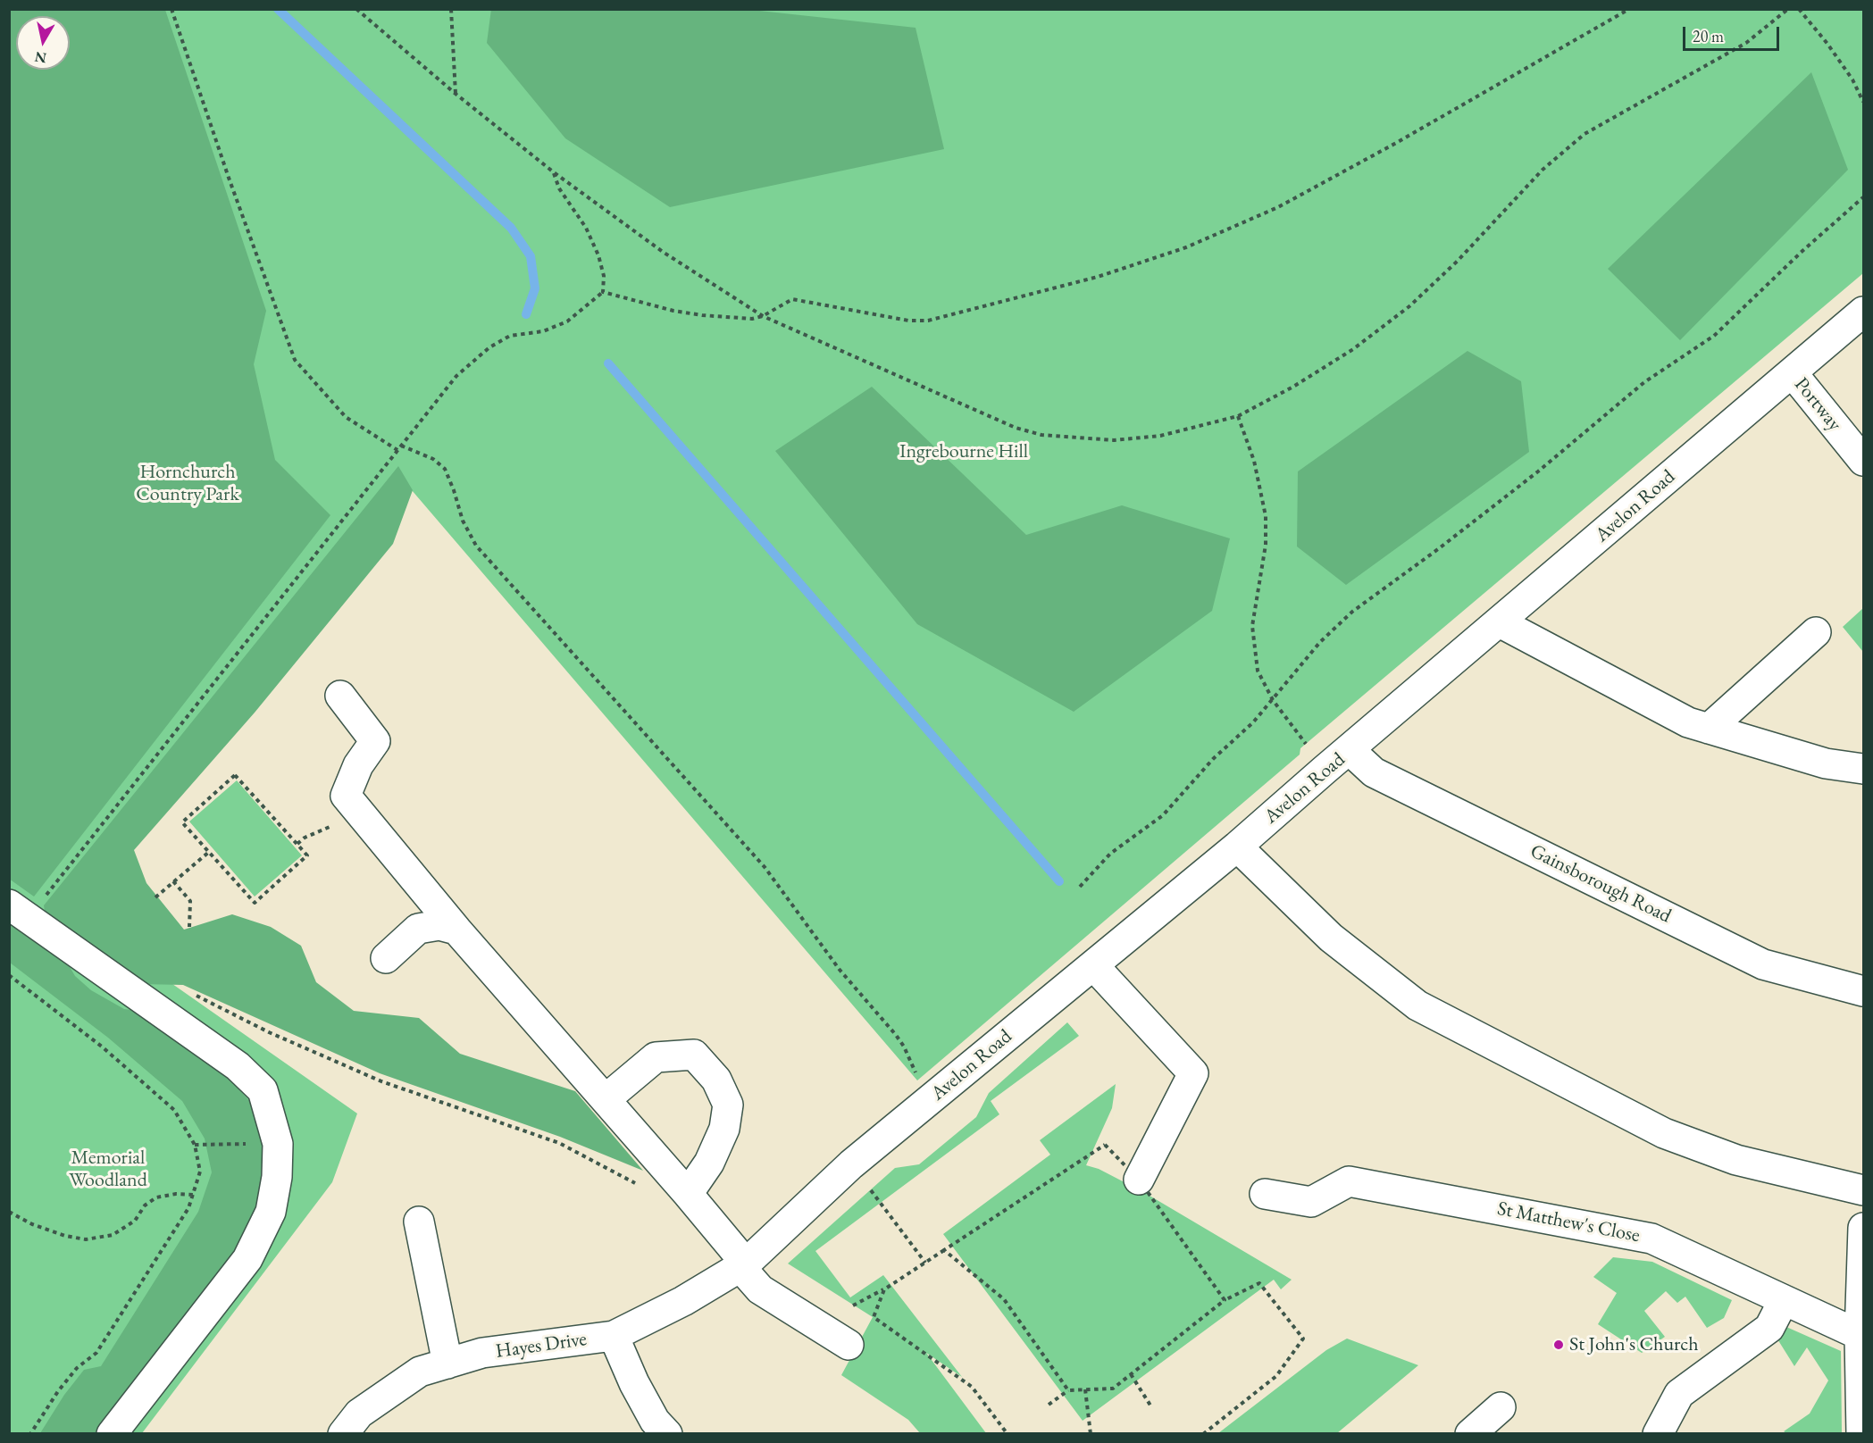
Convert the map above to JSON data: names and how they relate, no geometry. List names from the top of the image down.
{
  "streets": {
    "street": [
      "Portway",
      "Avelon Road",
      "Gainsborough Road",
      "St Matthew's Close",
      "Hayes Drive"
    ]
  },
  "crossings": [
    ["Portway", "Avelon Road"],
    ["Avelon Road", "Gainsborough Road"],
    ["Avelon Road", "Hayes Drive"]
  ],
  "parks": ["Ingrebourne Hill", "Hornchurch Country Park", "Memorial Woodland"],
  "places": ["St John's Church"],
  "scale_bar": "20 m",
  "north": "bottom"
}
